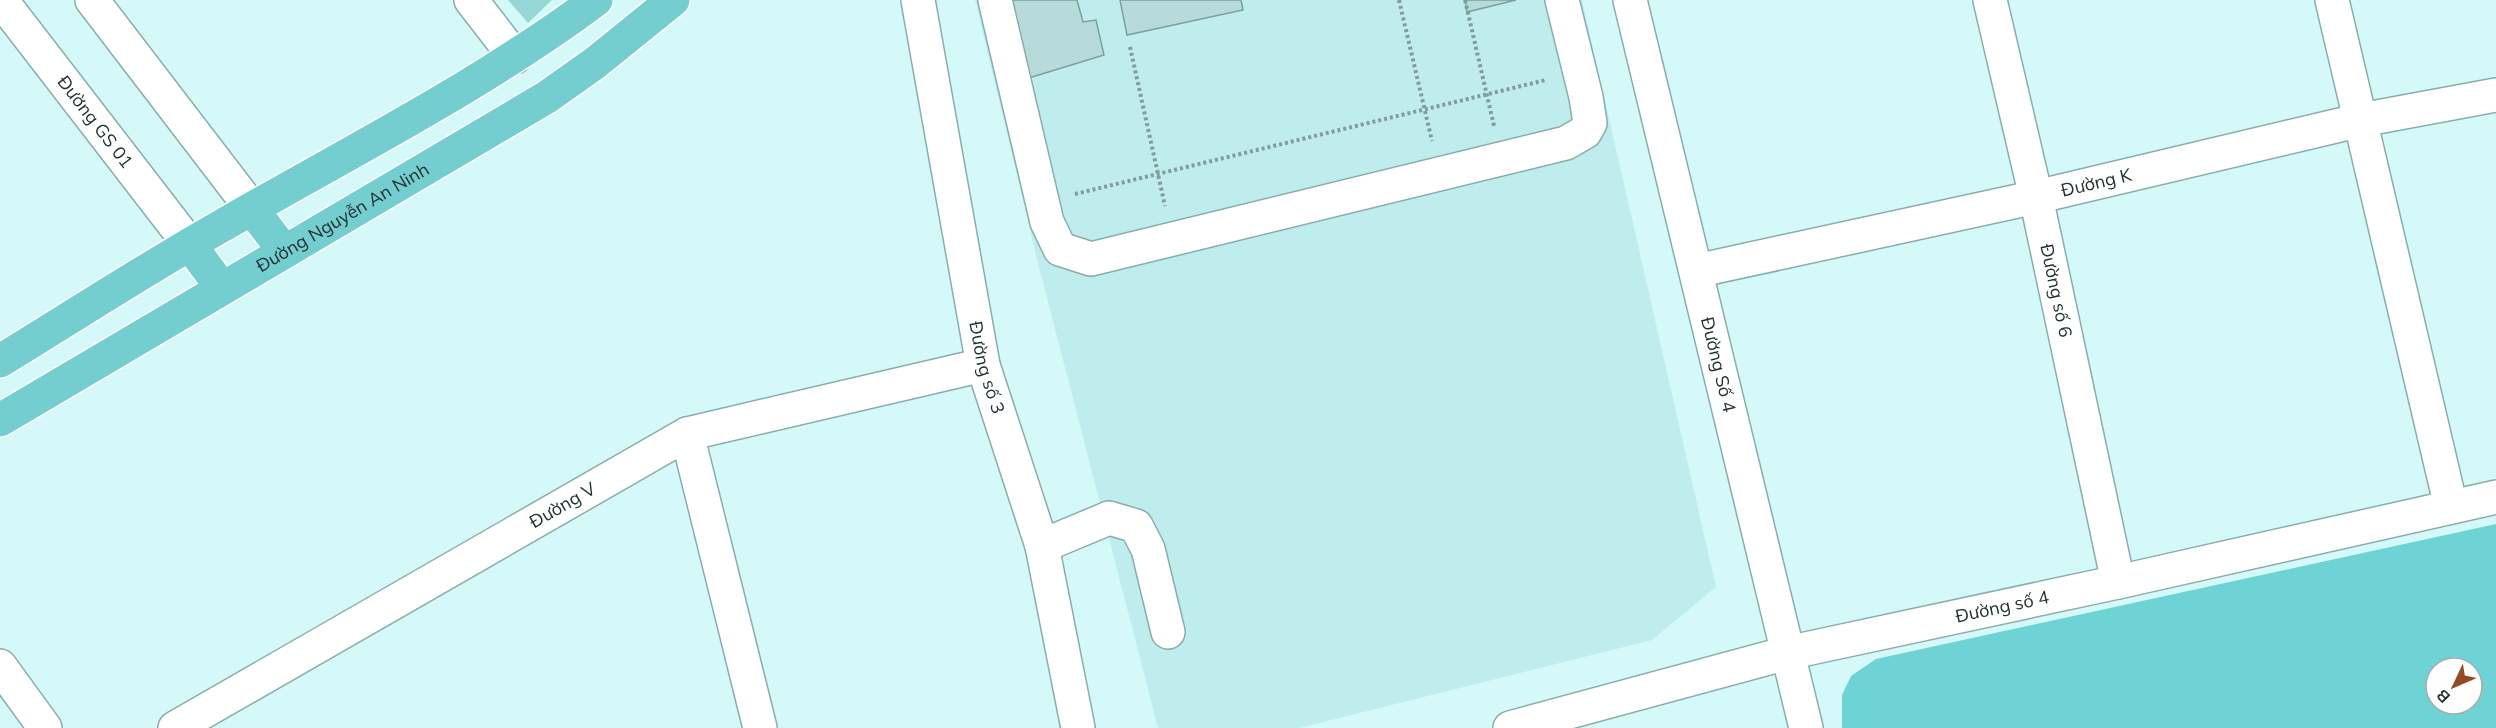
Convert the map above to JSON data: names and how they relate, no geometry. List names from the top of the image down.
{
  "streets": {
    "main road": ["Đường Nguyễn An Ninh"],
    "street": [
      "Đường GS 01",
      "Đường K",
      "Đường số 6",
      "Đường Số 4",
      "Đường số 3",
      "Đường V",
      "Đường số 4"
    ]
  },
  "crossings": [
    ["Đường K", "Đường số 6"],
    ["Đường K", "Đường Số 4"],
    ["Đường số 6", "Đường số 4"],
    ["Đường Số 4", "Đường số 4"],
    ["Đường số 3", "Đường V"]
  ],
  "north": "bottom left"
}
